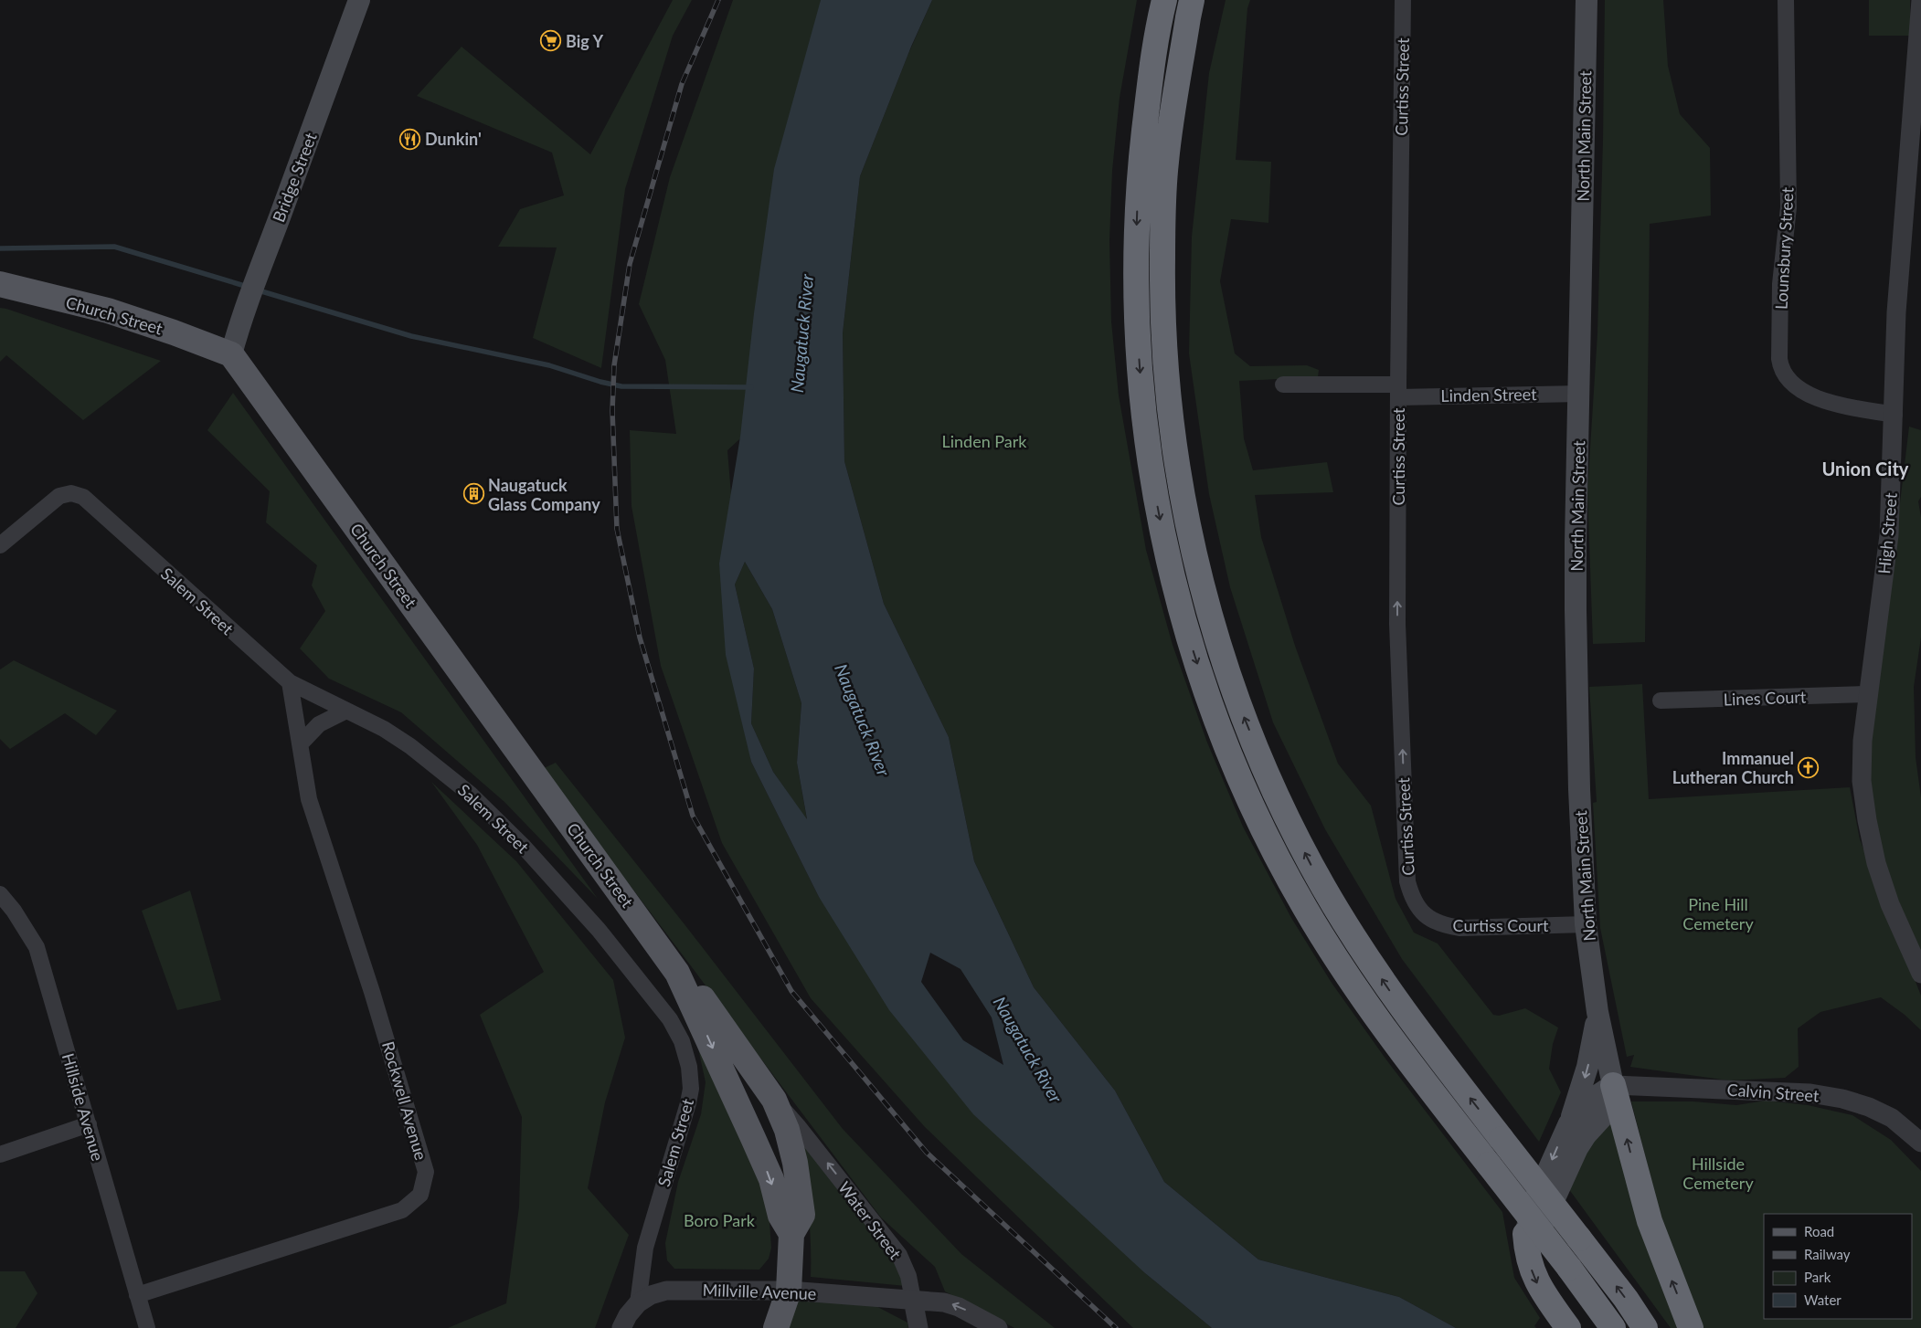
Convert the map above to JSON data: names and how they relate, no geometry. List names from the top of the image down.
{
  "streets": {
    "main road": ["North Main Street", "Bridge Street", "Church Street"],
    "street": [
      "Curtiss Street",
      "Lounsbury Street",
      "Linden Street",
      "High Street",
      "Salem Street",
      "Lines Court",
      "Curtiss Court",
      "Calvin Street",
      "Rockwell Avenue",
      "Hillside Avenue",
      "Water Street",
      "Millville Avenue"
    ]
  },
  "crossings": [
    ["Curtiss Street", "Linden Street"],
    ["Curtiss Street", "Curtiss Court"],
    ["North Main Street", "Linden Street"],
    ["North Main Street", "Curtiss Court"],
    ["North Main Street", "Calvin Street"],
    ["Bridge Street", "Church Street"],
    ["Lounsbury Street", "High Street"],
    ["Church Street", "Water Street"],
    ["Church Street", "Millville Avenue"],
    ["High Street", "Lines Court"],
    ["Salem Street", "Rockwell Avenue"],
    ["Salem Street", "Millville Avenue"],
    ["Rockwell Avenue", "Hillside Avenue"],
    ["Water Street", "Millville Avenue"]
  ],
  "one_way": ["Curtiss Street", "Water Street"],
  "districts": ["Union City"],
  "water": ["Naugatuck River"],
  "parks": [
    "Linden Park",
    "Pine Hill Cemetery",
    "Hillside Cemetery",
    "Boro Park"
  ],
  "places": {
    "supermarket": ["Big Y"],
    "restaurant": ["Dunkin'"],
    "building": ["Naugatuck Glass Company"],
    "church": ["Immanuel Lutheran Church"]
  },
  "legend": [
    "Road",
    "Railway",
    "Park",
    "Water"
  ]
}
